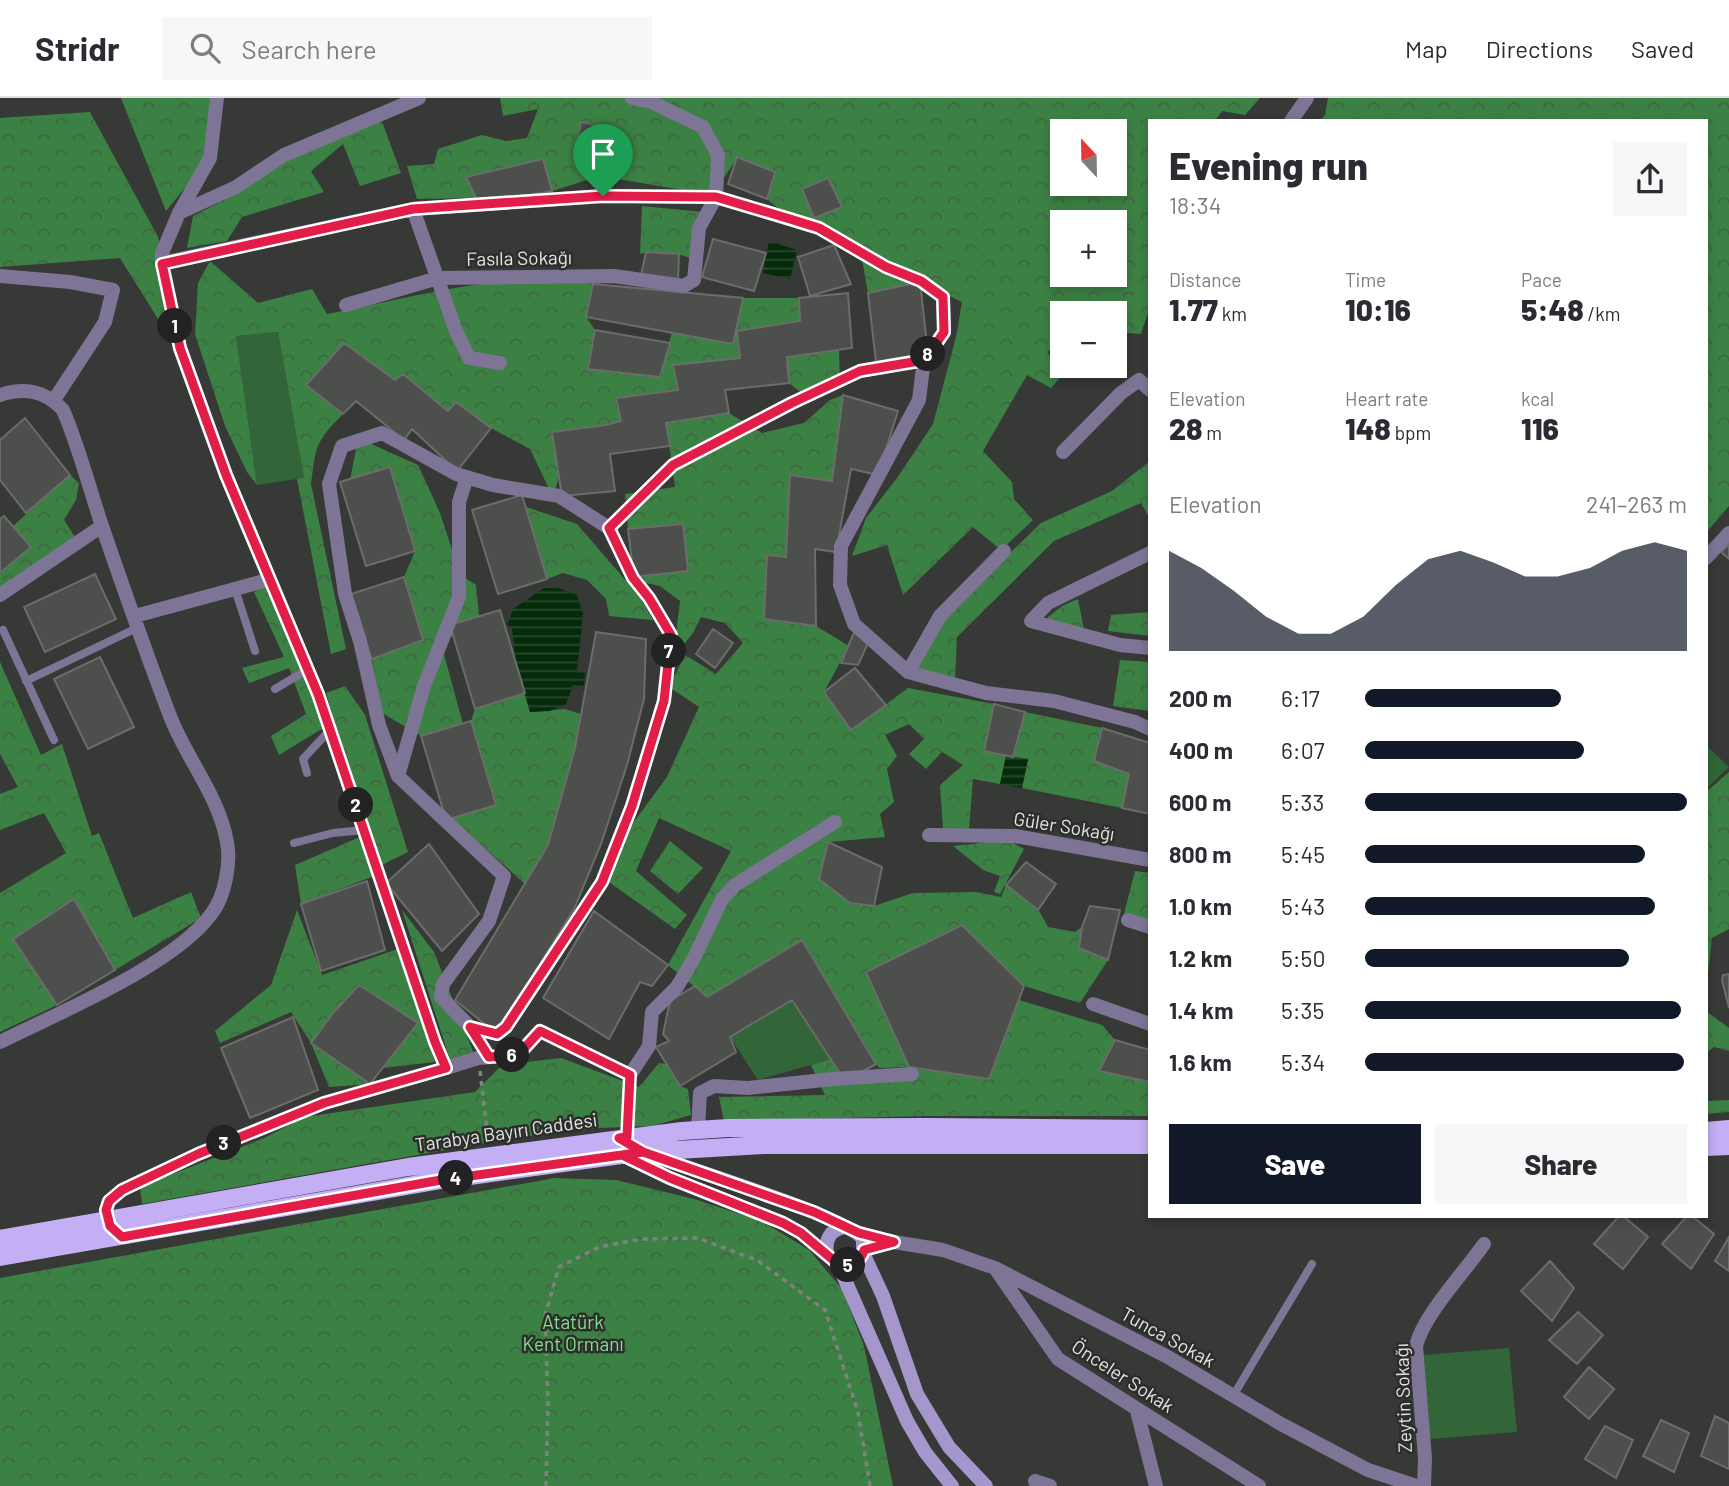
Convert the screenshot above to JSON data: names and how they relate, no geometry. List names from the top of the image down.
{
  "streets": {
    "main road": ["Tarabya Bayırı Caddesi"],
    "street": [
      "Fasıla Sokağı",
      "Güler Sokağı",
      "Tunca Sokak",
      "Önceler Sokak",
      "Zeytin Sokağı"
    ]
  },
  "crossings": [
    ["Tunca Sokak", "Önceler Sokak"]
  ],
  "parks": ["Atatürk Kent Ormanı"],
  "north": "top",
  "page": {
    "header": "Stridr",
    "search": "Search here",
    "nav": ["Map", "Directions", "Saved"],
    "map_buttons": ["+", "−"],
    "heading": ["Evening run", "18:34"],
    "stats": [
      ["Distance", "1.77 km"],
      ["Time", "10:16"],
      ["Pace", "5:48 /km"],
      ["Elevation", "28 m"],
      ["Heart rate", "148 bpm"],
      ["kcal", "116"]
    ],
    "pins": [
      "1",
      "8",
      "7",
      "2",
      "6",
      "3",
      "4",
      "5"
    ],
    "chart": ["Elevation", "241–263 m"],
    "list": [
      {
        "name": "200 m",
        "note": "6:17"
      },
      {
        "name": "400 m",
        "note": "6:07"
      },
      {
        "name": "600 m",
        "note": "5:33"
      },
      {
        "name": "800 m",
        "note": "5:45"
      },
      {
        "name": "1.0 km",
        "note": "5:43"
      },
      {
        "name": "1.2 km",
        "note": "5:50"
      },
      {
        "name": "1.4 km",
        "note": "5:35"
      },
      {
        "name": "1.6 km",
        "note": "5:34"
      }
    ],
    "buttons": ["Save", "Share"]
  }
}
